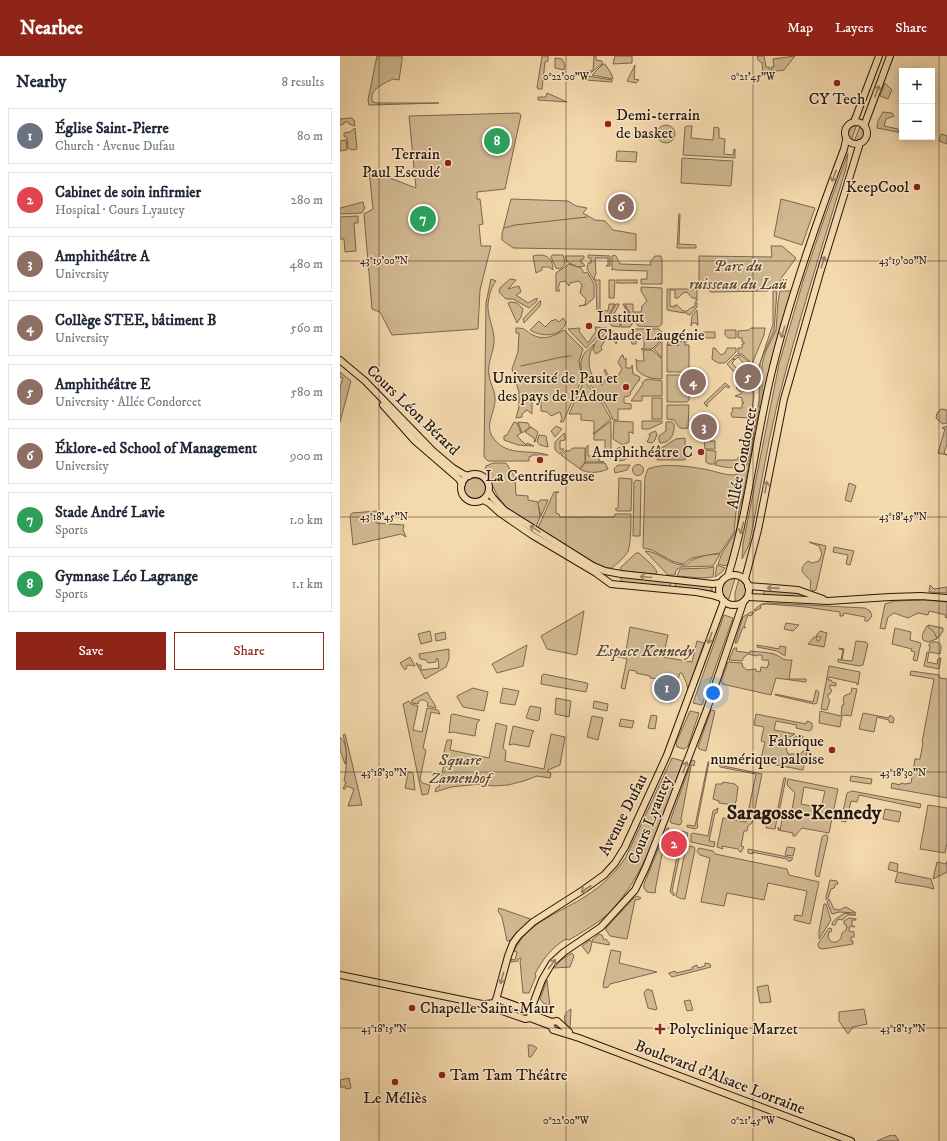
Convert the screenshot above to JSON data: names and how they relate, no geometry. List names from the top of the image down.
{
  "streets": {
    "main road": [
      "Cours Léon Bérard",
      "Allée Condorcet",
      "Avenue Dufau",
      "Cours Lyautey",
      "Boulevard d'Alsace Lorraine"
    ]
  },
  "crossings": [
    ["Allée Condorcet", "Avenue Dufau"],
    ["Allée Condorcet", "Cours Lyautey"],
    ["Avenue Dufau", "Cours Lyautey"],
    ["Avenue Dufau", "Boulevard d'Alsace Lorraine"],
    ["Cours Lyautey", "Boulevard d'Alsace Lorraine"]
  ],
  "one_way": ["Avenue Dufau", "Cours Lyautey"],
  "districts": ["Saragosse-Kennedy"],
  "parks": ["Parc du ruisseau du Laü", "Espace Kennedy", "Square Zamenhof"],
  "places": {
    "other": [
      "CY Tech",
      "Demi-terrain de basket",
      "Terrain Paul Escudé",
      "KeepCool",
      "Institut Claude Laugénie",
      "Université de Pau et des pays de l'Adour",
      "Amphithéâtre C",
      "La Centrifugeuse",
      "Fabrique numérique paloise",
      "Chapelle Saint-Maur",
      "Tam Tam Théâtre",
      "Le Méliès"
    ],
    "health": ["Polyclinique Marzet"]
  },
  "page": {
    "header": "Nearbee",
    "nav": ["Map", "Layers", "Share"],
    "heading": ["Nearby", "8 results"],
    "map_buttons": ["+", "−"],
    "list": [
      {
        "mark": "1",
        "name": "Église Saint-Pierre",
        "note": "Church · Avenue Dufau",
        "value": "80 m"
      },
      {
        "mark": "2",
        "name": "Cabinet de soin infirmier",
        "note": "Hospital · Cours Lyautey",
        "value": "280 m"
      },
      {
        "mark": "3",
        "name": "Amphithéâtre A",
        "note": "University",
        "value": "480 m"
      },
      {
        "mark": "4",
        "name": "Collège STEE, bâtiment B",
        "note": "University",
        "value": "560 m"
      },
      {
        "mark": "5",
        "name": "Amphithéâtre E",
        "note": "University · Allée Condorcet",
        "value": "580 m"
      },
      {
        "mark": "6",
        "name": "Éklore-ed School of Management",
        "note": "University",
        "value": "900 m"
      },
      {
        "mark": "7",
        "name": "Stade André Lavie",
        "note": "Sports",
        "value": "1.0 km"
      },
      {
        "mark": "8",
        "name": "Gymnase Léo Lagrange",
        "note": "Sports",
        "value": "1.1 km"
      }
    ],
    "pins": [
      "8",
      "6",
      "7",
      "5",
      "4",
      "3",
      "1",
      "2"
    ],
    "buttons": ["Save", "Share"]
  },
  "coordinates": [
    "0°22'00\"W",
    "0°21'45\"W",
    "43°19'00\"N",
    "43°18'45\"N",
    "43°18'30\"N",
    "43°18'15\"N"
  ]
}
